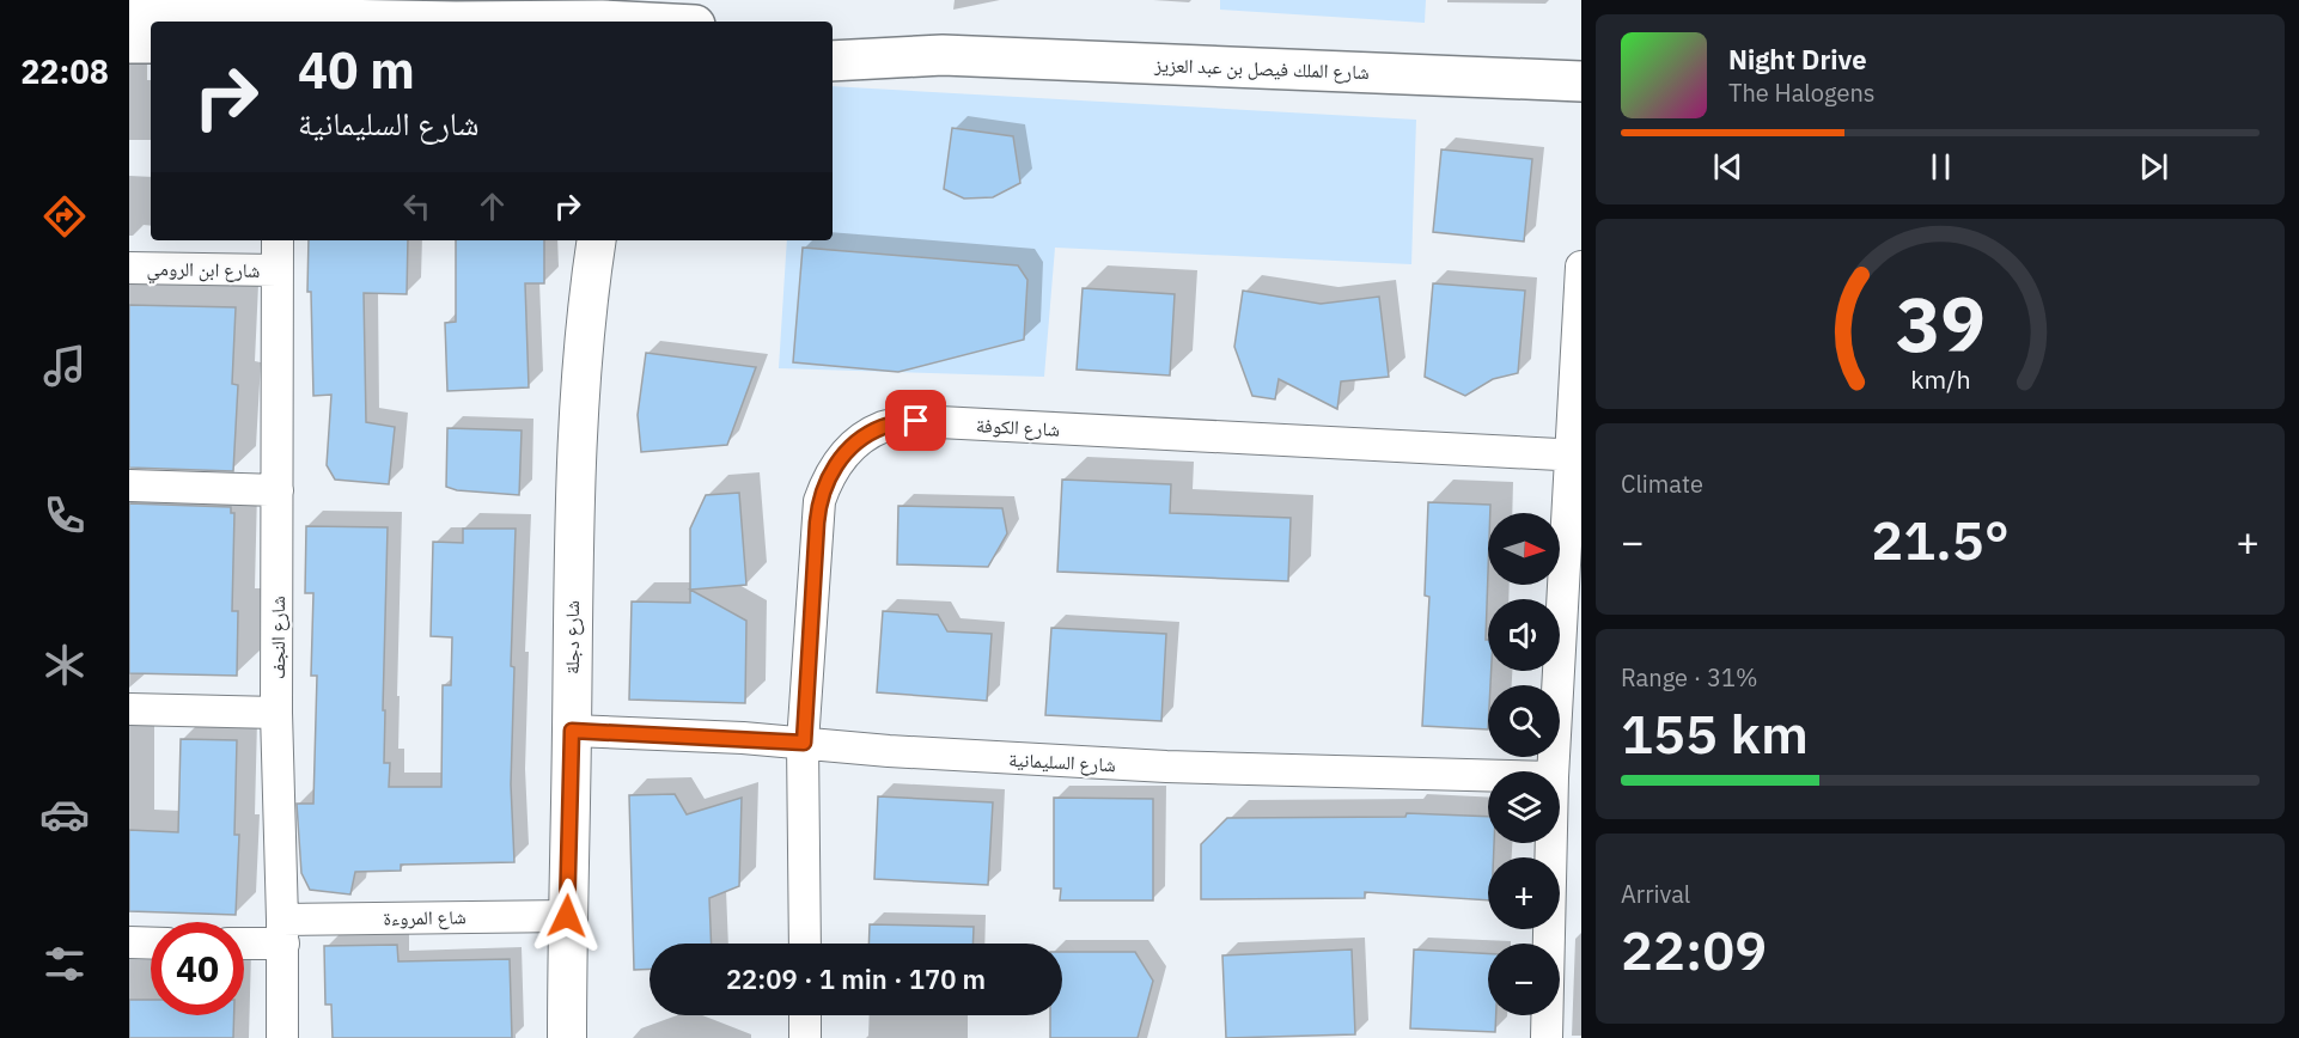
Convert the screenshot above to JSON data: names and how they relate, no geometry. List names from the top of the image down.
{
  "streets": {
    "main road": ["شارع الملك فيصل بن عبد العزيز"],
    "street": [
      "شارع ابن الرومي",
      "شارع الكوفة",
      "شارع النجف",
      "شارع دجلة",
      "شارع السليمانية",
      "شاع المروءة"
    ]
  },
  "crossings": [
    ["شارع ابن الرومي", "شارع النجف"],
    ["شارع الكوفة", "شارع السليمانية"],
    ["شارع النجف", "شاع المروءة"],
    ["شارع دجلة", "شارع السليمانية"],
    ["شارع دجلة", "شاع المروءة"]
  ],
  "north": "right",
  "page": {
    "tabs": "22:08",
    "turn": ["40 m", "شارع السليمانية"],
    "song": ["Night Drive", "The Halogens"],
    "tile": [
      "Climate",
      ["Range · 31%", "155 km"],
      ["Arrival", "22:09"]
    ],
    "heat": ["−", "21.5°", "+"],
    "map_buttons": ["+", "−"],
    "limit": "40",
    "trip": "22:09 · 1 min · 170 m",
    "gauge": ["39", "km/h"]
  }
}
